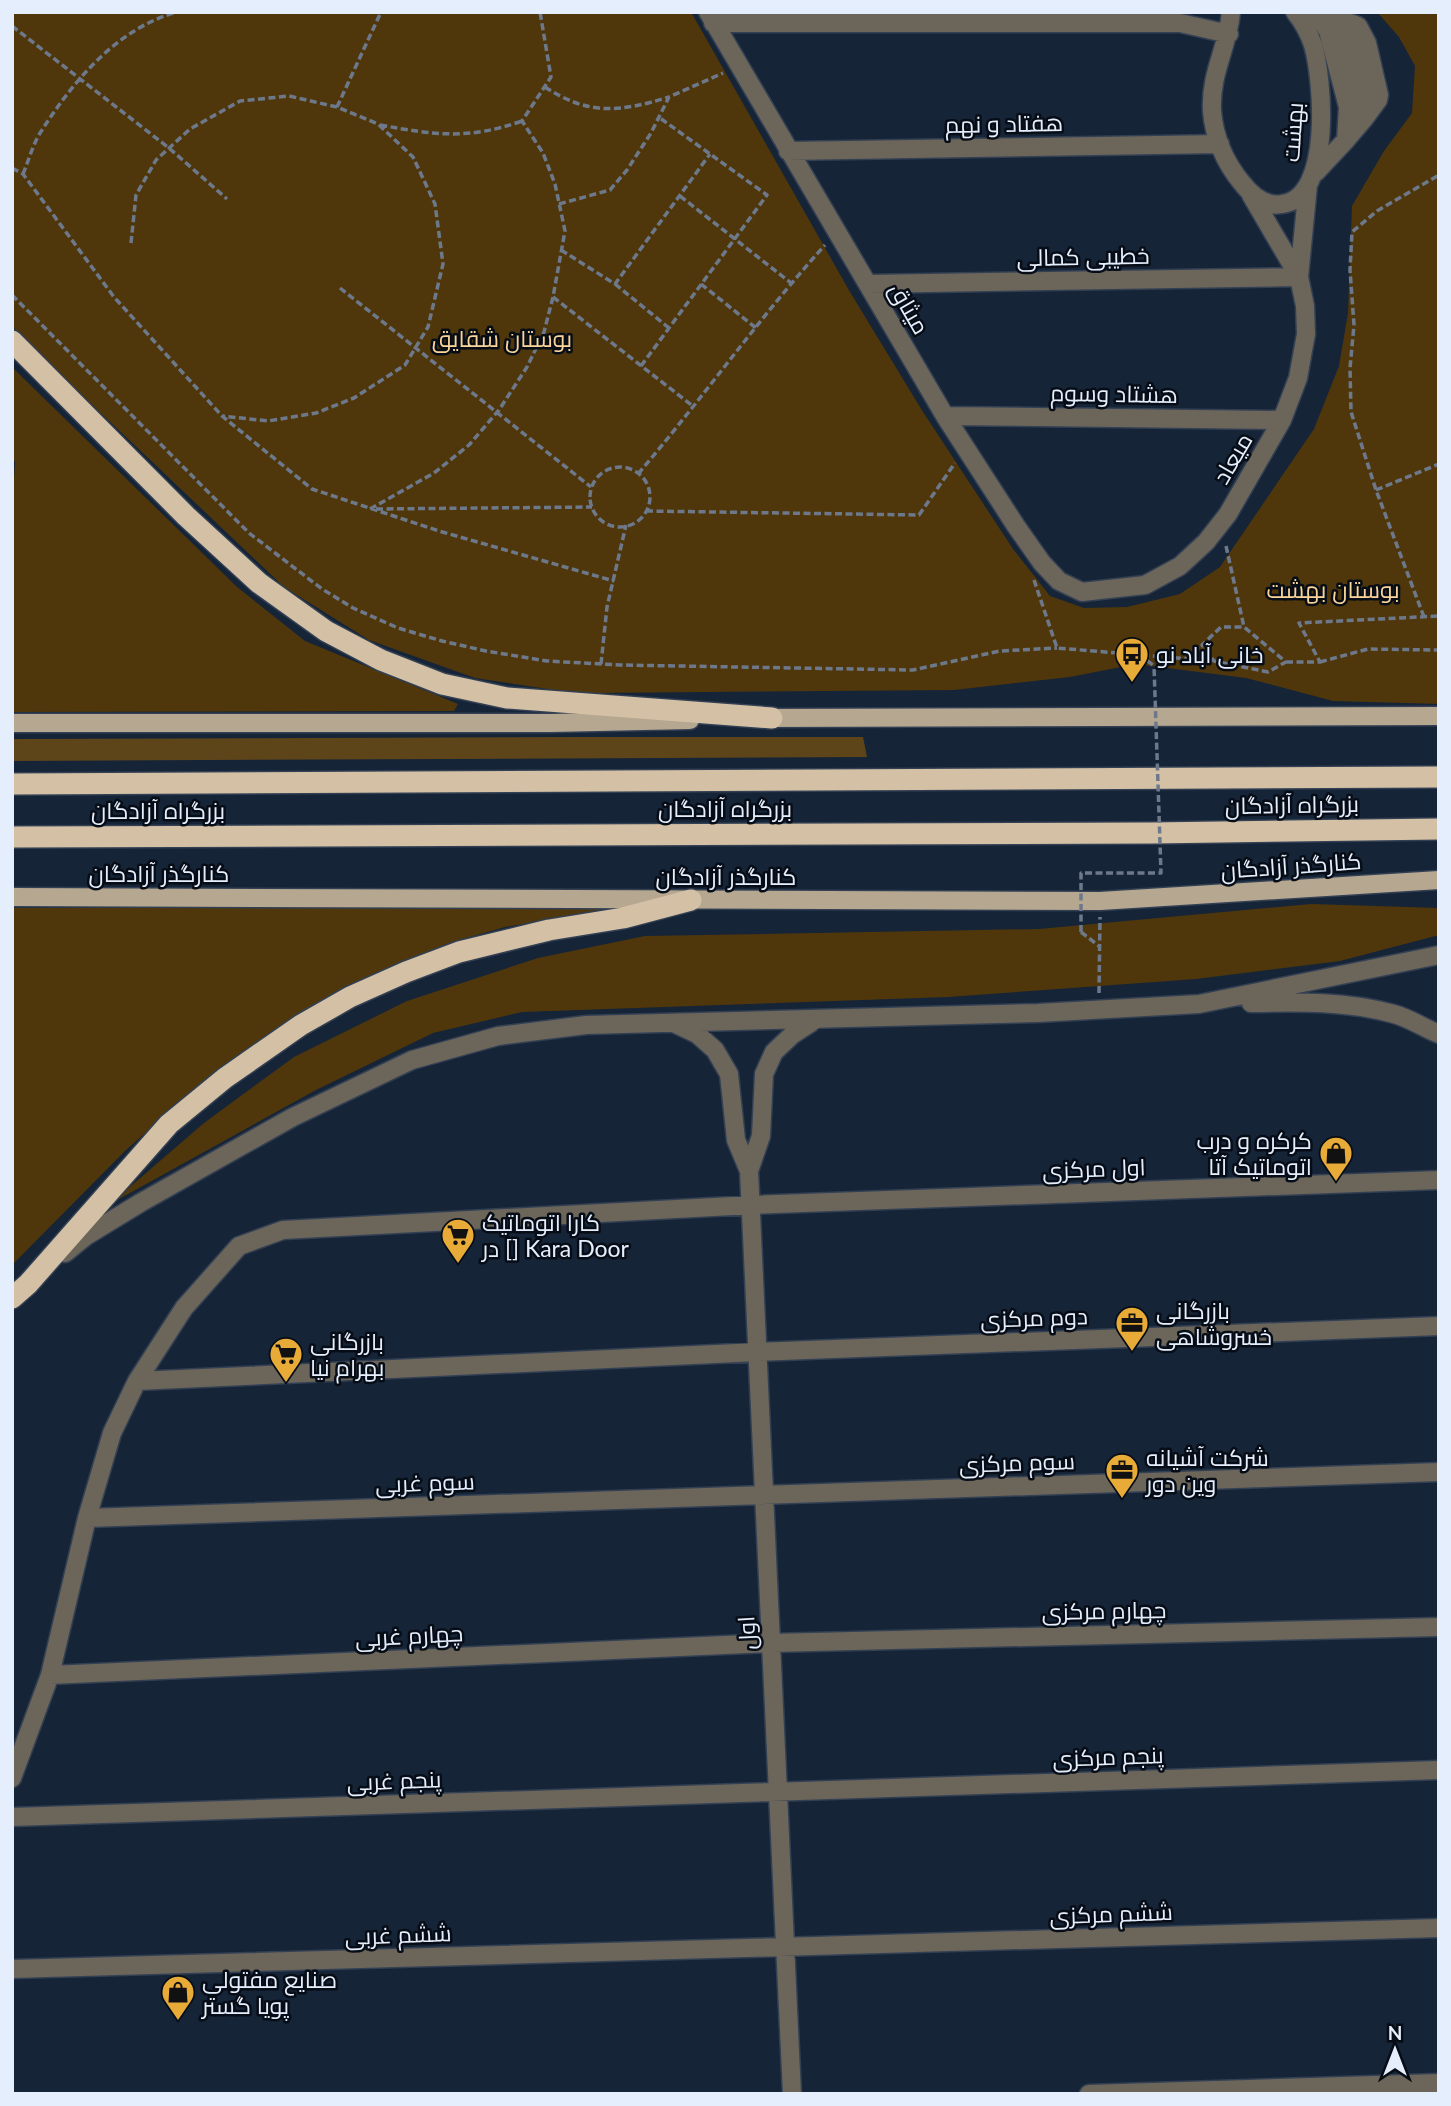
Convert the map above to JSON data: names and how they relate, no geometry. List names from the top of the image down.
{
  "streets": {
    "highway": ["بزرگراه آزادگان"],
    "main road": ["کنارگذر آزادگان"],
    "street": [
      "هفتاد و نهم",
      "بهشت",
      "خطیبی کمالی",
      "میثاق",
      "هشتاد وسوم",
      "میعاد",
      "اول مرکزی",
      "دوم مرکزی",
      "سوم مرکزی",
      "سوم غربی",
      "چهارم مرکزی",
      "اول",
      "چهارم غربی",
      "پنجم مرکزی",
      "پنجم غربی",
      "ششم مرکزی",
      "ششم غربی"
    ]
  },
  "crossings": [
    ["هفتاد و نهم", "میثاق"],
    ["خطیبی کمالی", "میثاق"],
    ["خطیبی کمالی", "میعاد"],
    ["میثاق", "هشتاد وسوم"],
    ["میثاق", "میعاد"],
    ["هشتاد وسوم", "میعاد"],
    ["اول مرکزی", "دوم مرکزی"],
    ["اول مرکزی", "اول"],
    ["دوم مرکزی", "اول"],
    ["سوم مرکزی", "سوم غربی"],
    ["سوم مرکزی", "اول"],
    ["سوم غربی", "اول"],
    ["چهارم مرکزی", "اول"],
    ["چهارم مرکزی", "چهارم غربی"],
    ["اول", "چهارم غربی"],
    ["اول", "پنجم مرکزی"],
    ["اول", "پنجم غربی"],
    ["اول", "ششم مرکزی"],
    ["اول", "ششم غربی"],
    ["پنجم مرکزی", "پنجم غربی"],
    ["ششم مرکزی", "ششم غربی"]
  ],
  "parks": ["بوستان شقایق", "بوستان بهشت"],
  "places": {
    "bus stop": ["خانی آباد نو"],
    "shop": ["کرکره و درب اتوماتیک آتا", "صنایع مفتولی پویا گستر"],
    "supermarket": ["کارا اتوماتیک در [] Kara Door", "بازرگانی بهرام نیا"],
    "office": ["بازرگانی خسروشاهی", "شرکت آشیانه وین دور"]
  },
  "north": "top"
}
